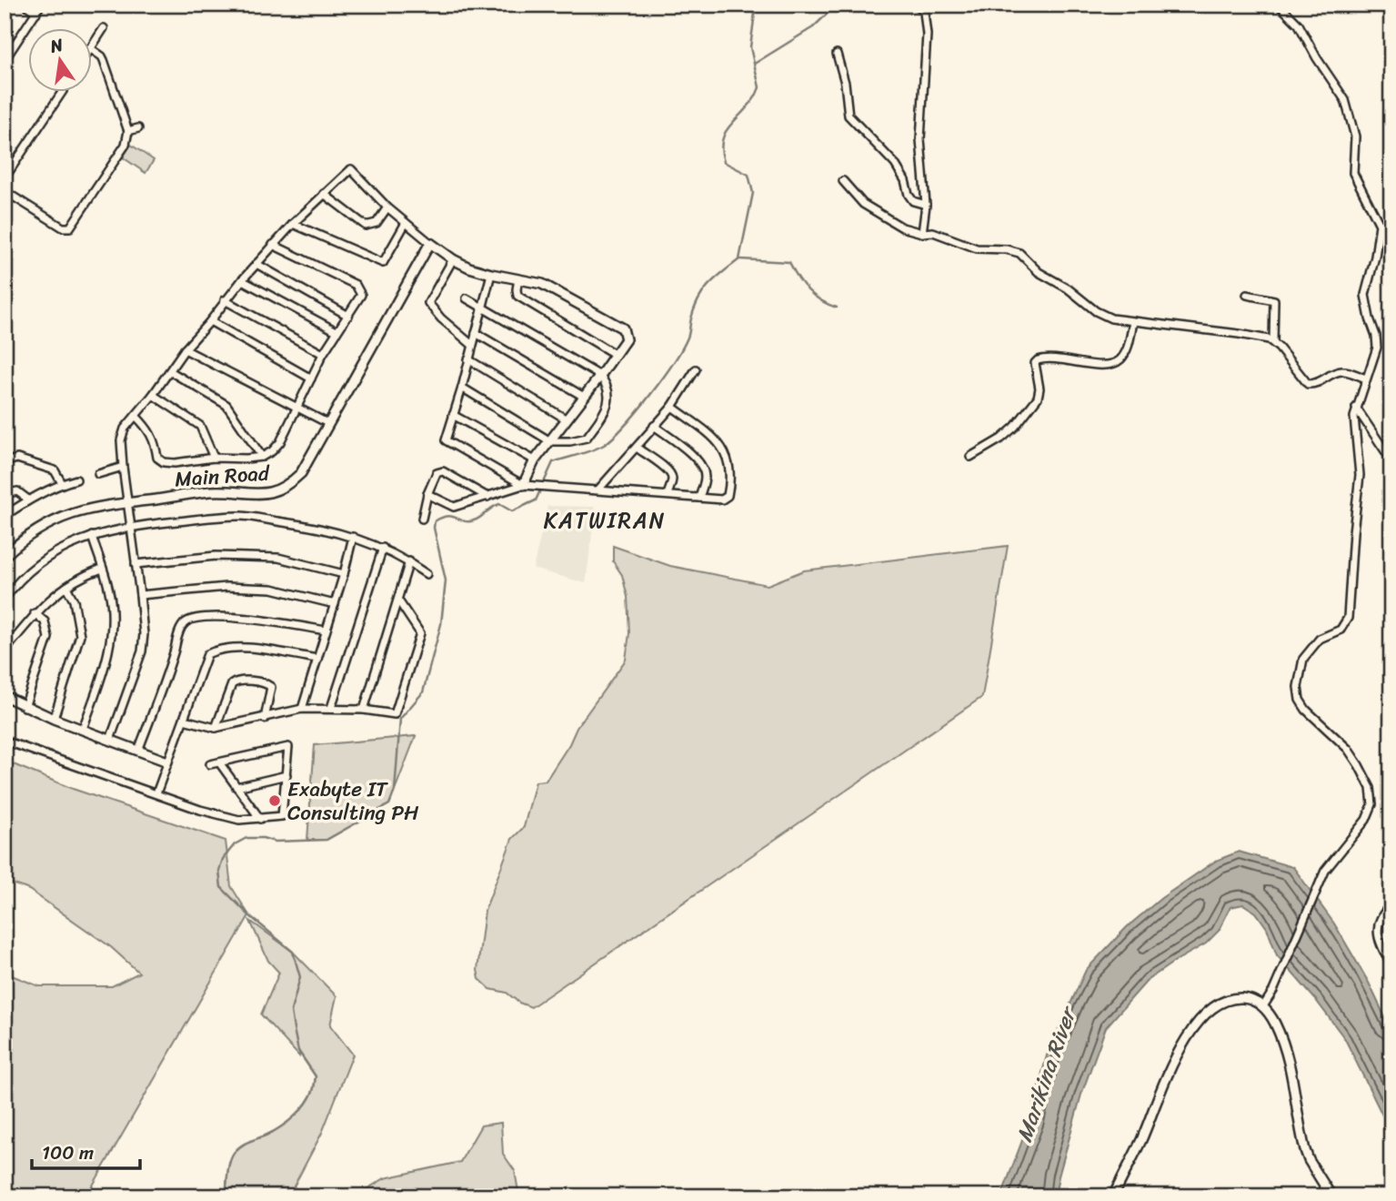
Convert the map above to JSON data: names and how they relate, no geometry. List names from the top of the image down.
{
  "streets": {
    "street": ["Main Road"]
  },
  "districts": ["KATWIRAN"],
  "water": ["Marikina River"],
  "places": ["Exabyte IT Consulting PH"],
  "scale_bar": "100 m",
  "north": "top"
}
